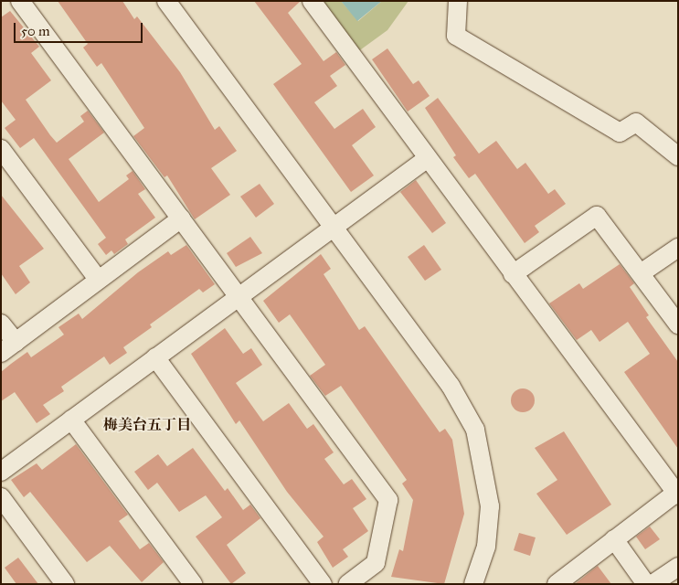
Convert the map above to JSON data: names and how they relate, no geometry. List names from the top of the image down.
{
  "districts": ["梅美台五丁目"],
  "scale_bar": "50 m"
}
